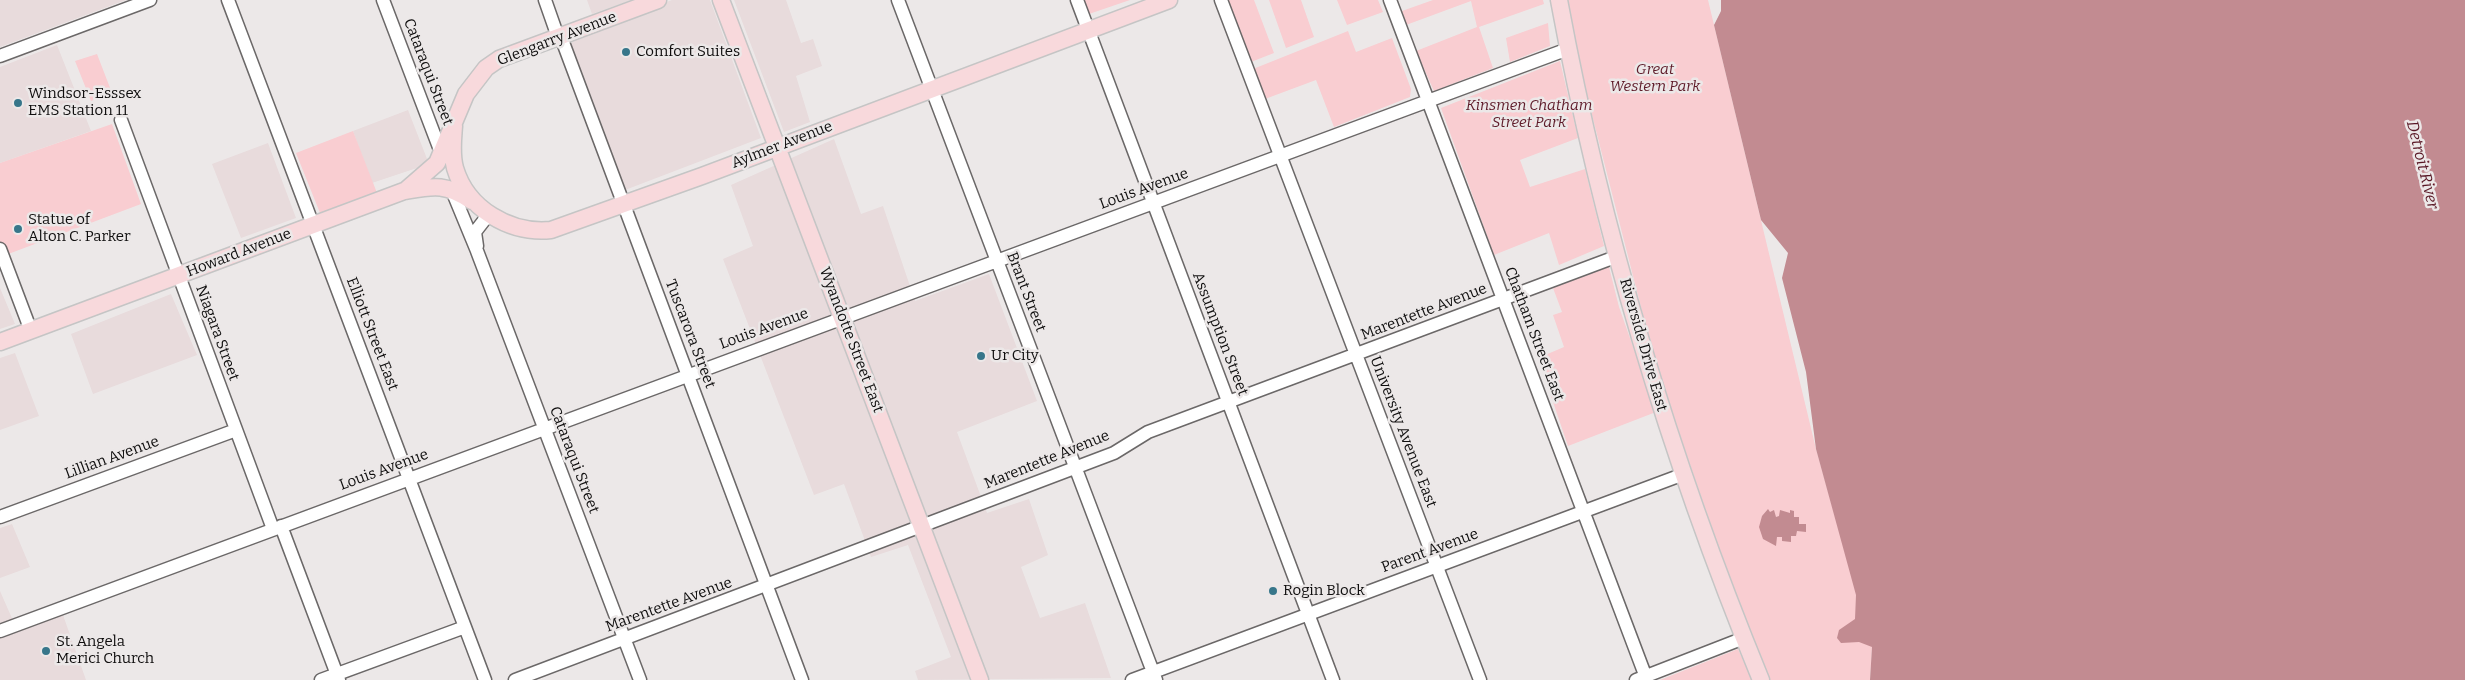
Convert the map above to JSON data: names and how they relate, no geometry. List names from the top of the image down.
{
  "streets": {
    "main road": [
      "Glengarry Avenue",
      "Aylmer Avenue",
      "Howard Avenue",
      "Wyandotte Street East",
      "Riverside Drive East"
    ],
    "street": [
      "Cataraqui Street",
      "Louis Avenue",
      "Brant Street",
      "Marentette Avenue",
      "Niagara Street",
      "Elliott Street East",
      "Tuscarora Street",
      "Assumption Street",
      "Chatham Street East",
      "University Avenue East",
      "Lillian Avenue",
      "Parent Avenue"
    ]
  },
  "crossings": [
    ["Glengarry Avenue", "Cataraqui Street"],
    ["Glengarry Avenue", "Aylmer Avenue"],
    ["Glengarry Avenue", "Howard Avenue"],
    ["Glengarry Avenue", "Tuscarora Street"],
    ["Cataraqui Street", "Aylmer Avenue"],
    ["Cataraqui Street", "Louis Avenue"],
    ["Cataraqui Street", "Howard Avenue"],
    ["Cataraqui Street", "Marentette Avenue"],
    ["Aylmer Avenue", "Howard Avenue"],
    ["Aylmer Avenue", "Brant Street"],
    ["Aylmer Avenue", "Tuscarora Street"],
    ["Aylmer Avenue", "Assumption Street"],
    ["Aylmer Avenue", "Wyandotte Street East"],
    ["Louis Avenue", "Brant Street"],
    ["Louis Avenue", "Niagara Street"],
    ["Louis Avenue", "Elliott Street East"],
    ["Louis Avenue", "Tuscarora Street"],
    ["Louis Avenue", "Assumption Street"],
    ["Louis Avenue", "Chatham Street East"],
    ["Louis Avenue", "Wyandotte Street East"],
    ["Louis Avenue", "Riverside Drive East"],
    ["Louis Avenue", "University Avenue East"],
    ["Howard Avenue", "Niagara Street"],
    ["Howard Avenue", "Elliott Street East"],
    ["Brant Street", "Marentette Avenue"],
    ["Brant Street", "Parent Avenue"],
    ["Marentette Avenue", "Tuscarora Street"],
    ["Marentette Avenue", "Assumption Street"],
    ["Marentette Avenue", "Chatham Street East"],
    ["Marentette Avenue", "Wyandotte Street East"],
    ["Marentette Avenue", "Riverside Drive East"],
    ["Marentette Avenue", "University Avenue East"],
    ["Niagara Street", "Lillian Avenue"],
    ["Assumption Street", "Parent Avenue"],
    ["Chatham Street East", "Parent Avenue"],
    ["Riverside Drive East", "Parent Avenue"],
    ["University Avenue East", "Parent Avenue"]
  ],
  "water": ["Detroit River"],
  "parks": ["Great Western Park", "Kinsmen Chatham Street Park"],
  "places": [
    "Comfort Suites",
    "Windsor-Esssex EMS Station 11",
    "Statue of Alton C. Parker",
    "Ur City",
    "Rogin Block",
    "St. Angela Merici Church"
  ]
}
